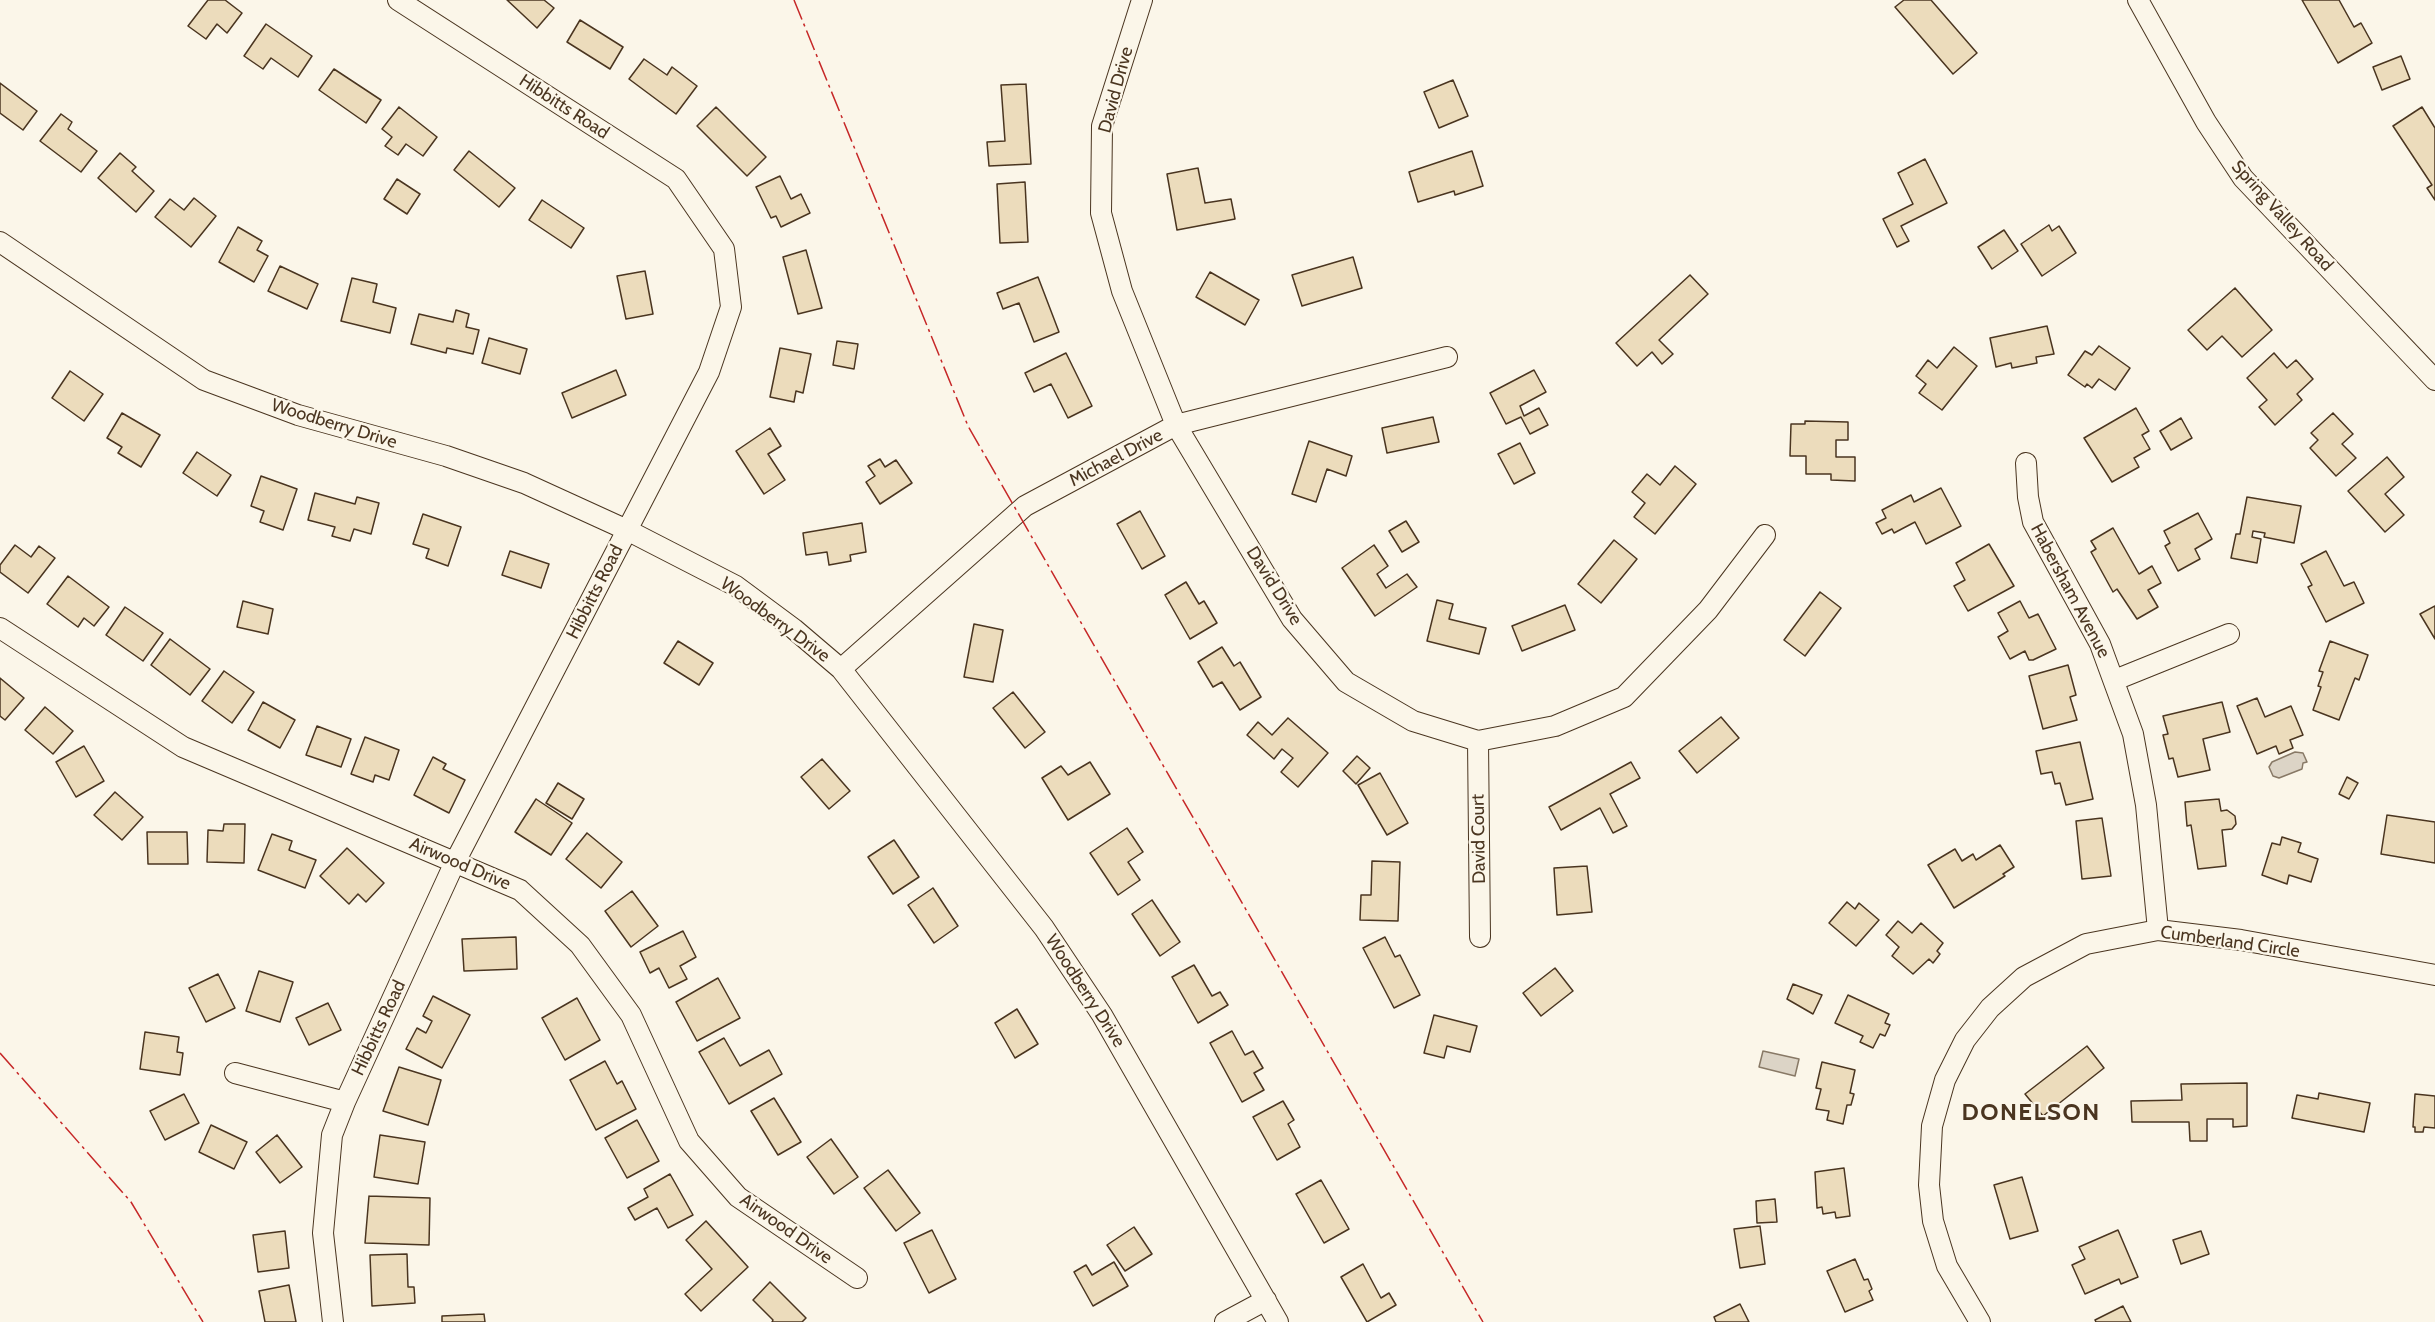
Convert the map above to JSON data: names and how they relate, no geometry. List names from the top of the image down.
{
  "streets": {
    "street": [
      "David Drive",
      "Hibbitts Road",
      "Spring Valley Road",
      "Woodberry Drive",
      "Michael Drive",
      "Habersham Avenue",
      "David Court",
      "Airwood Drive",
      "Cumberland Circle"
    ]
  },
  "crossings": [
    ["David Drive", "Michael Drive"],
    ["David Drive", "David Court"],
    ["Hibbitts Road", "Woodberry Drive"],
    ["Hibbitts Road", "Airwood Drive"],
    ["Woodberry Drive", "Michael Drive"],
    ["Habersham Avenue", "Cumberland Circle"]
  ],
  "districts": ["DONELSON"]
}
